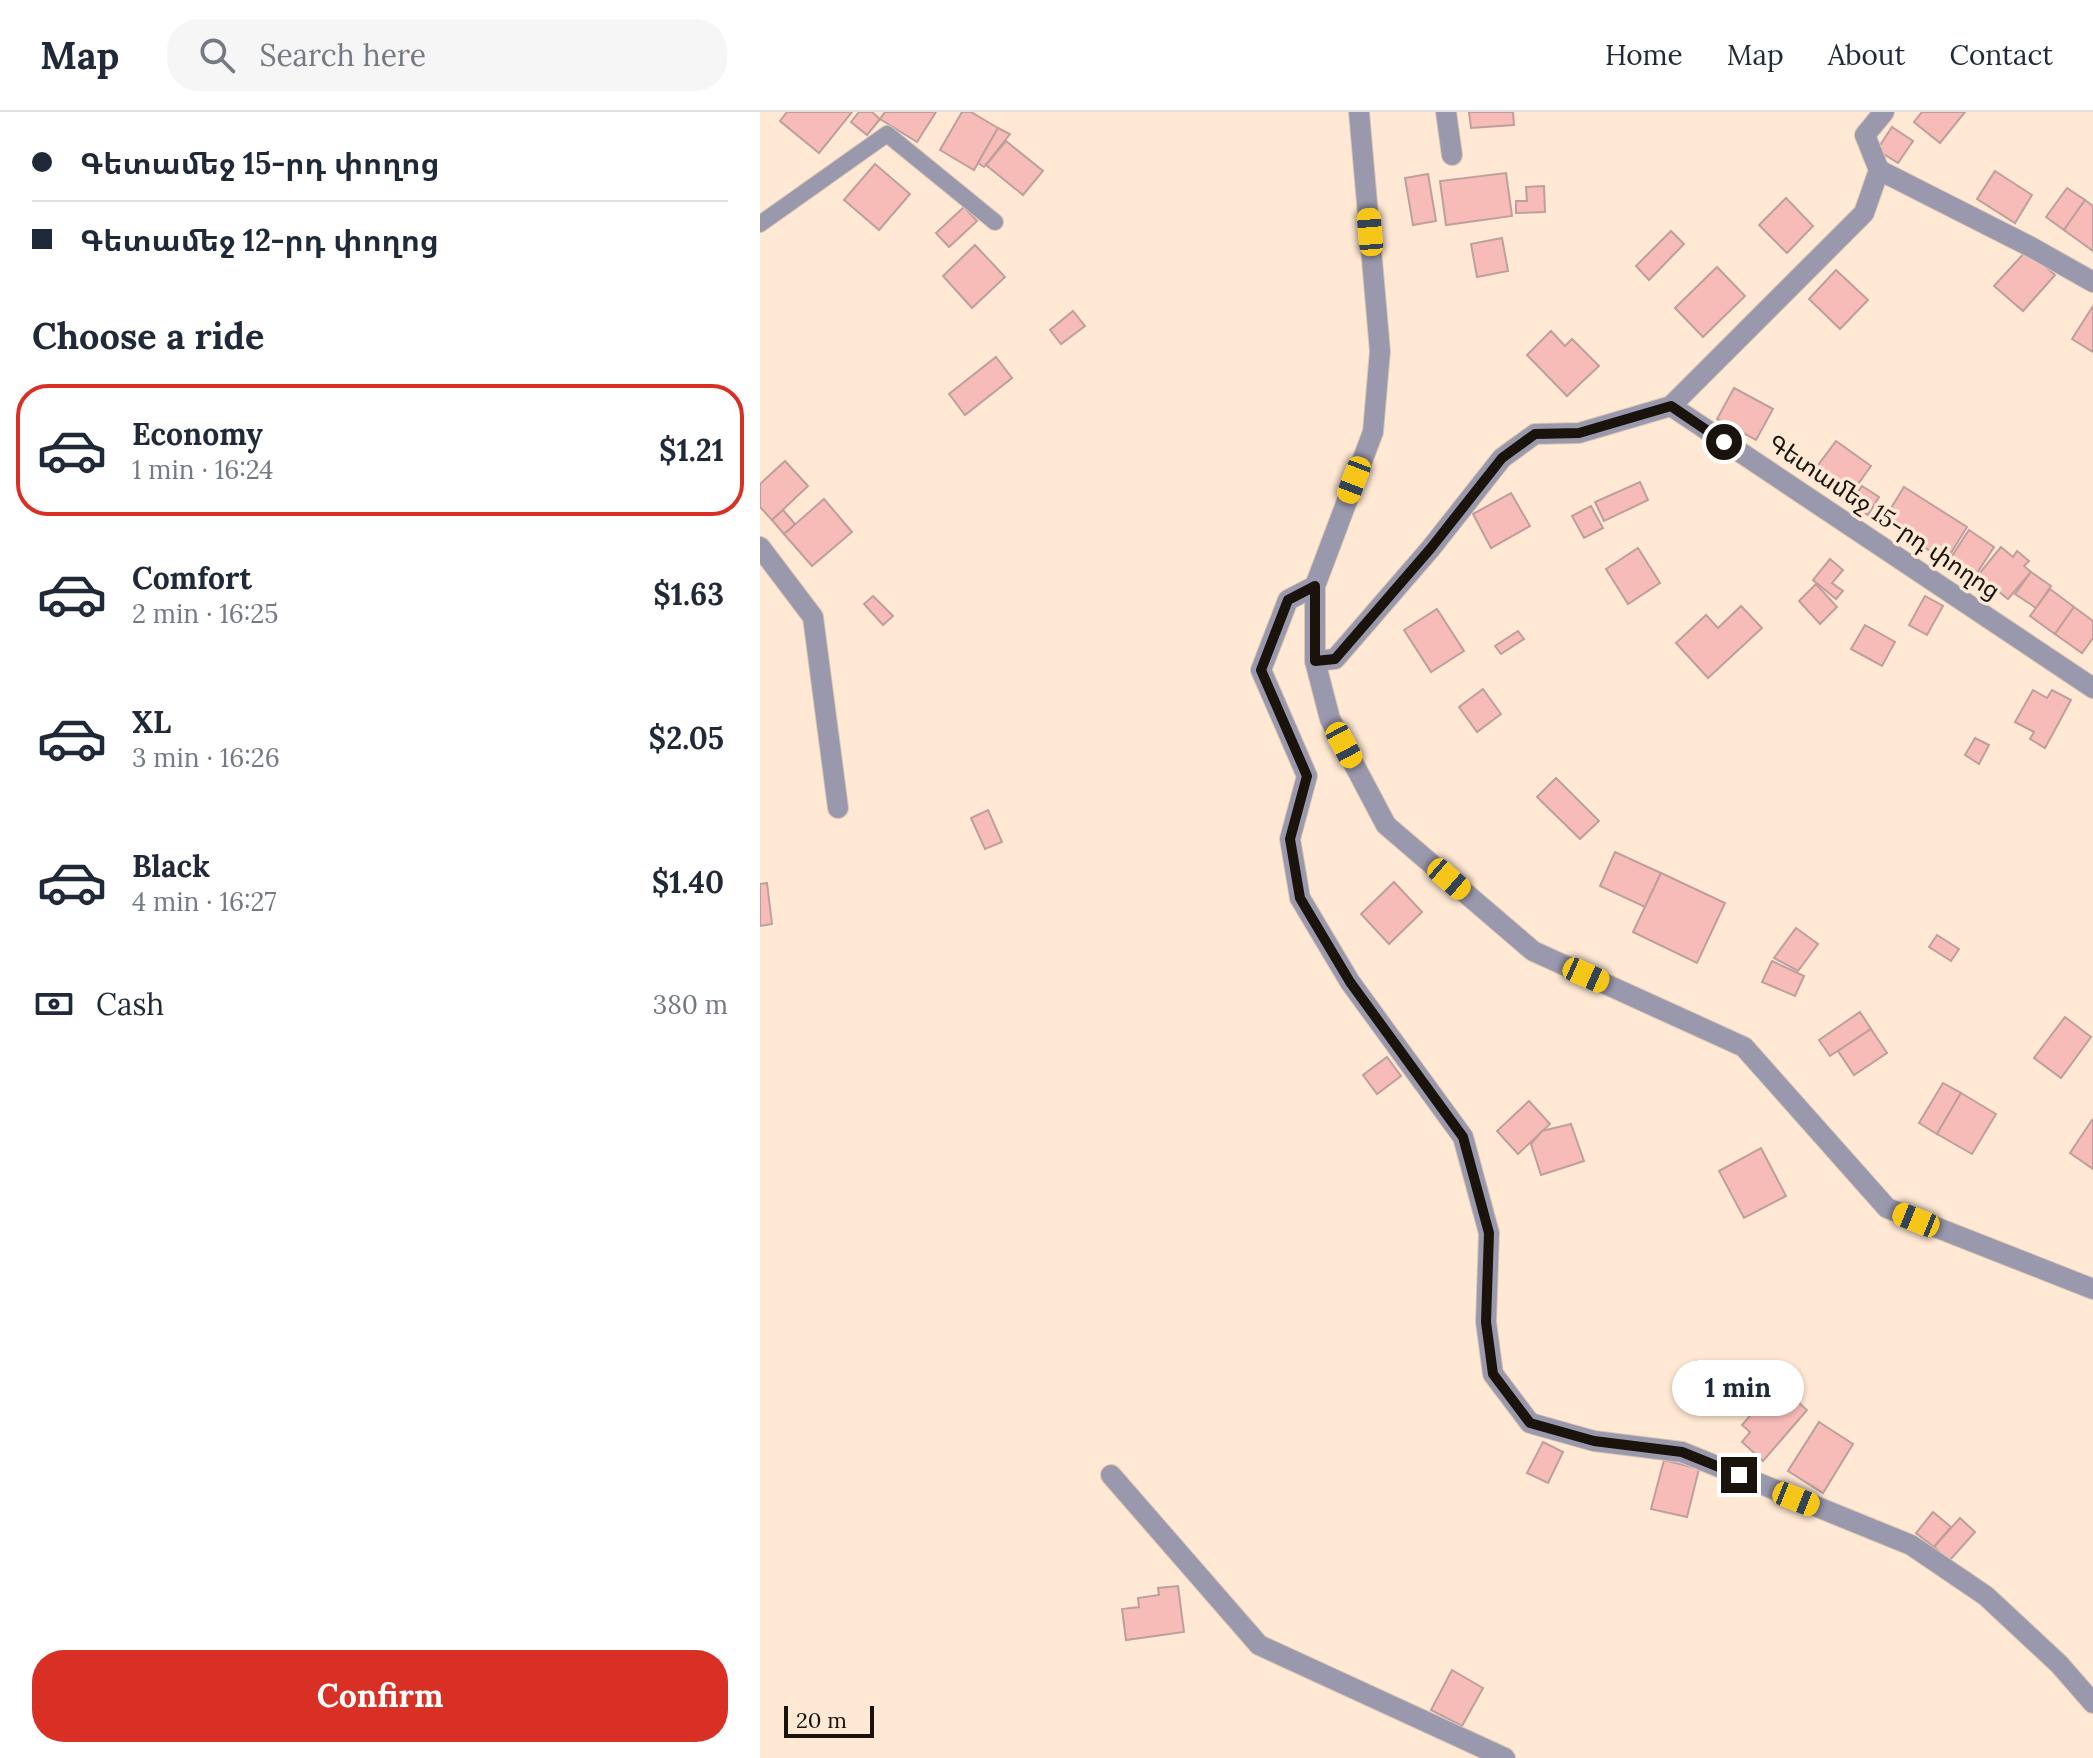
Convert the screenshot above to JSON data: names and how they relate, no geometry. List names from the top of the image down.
{
  "streets": {
    "street": ["Գետամեջ 15-րդ փողոց"]
  },
  "scale_bar": "20 m",
  "page": {
    "header": "Map",
    "search": "Search here",
    "nav": [
      "Home",
      "Map",
      "About",
      "Contact"
    ],
    "banner": ["Գետամեջ 15-րդ փողոց", "Գետամեջ 12-րդ փողոց"],
    "heading": "Choose a ride",
    "list": [
      {
        "name": "Economy",
        "note": "1 min · 16:24",
        "value": "$1.21"
      },
      {
        "name": "Comfort",
        "note": "2 min · 16:25",
        "value": "$1.63"
      },
      {
        "name": "XL",
        "note": "3 min · 16:26",
        "value": "$2.05"
      },
      {
        "name": "Black",
        "note": "4 min · 16:27",
        "value": "$1.40"
      }
    ],
    "pay": ["Cash", "380 m"],
    "bubble": "1 min",
    "buttons": "Confirm",
    "scale": "20 m"
  }
}
